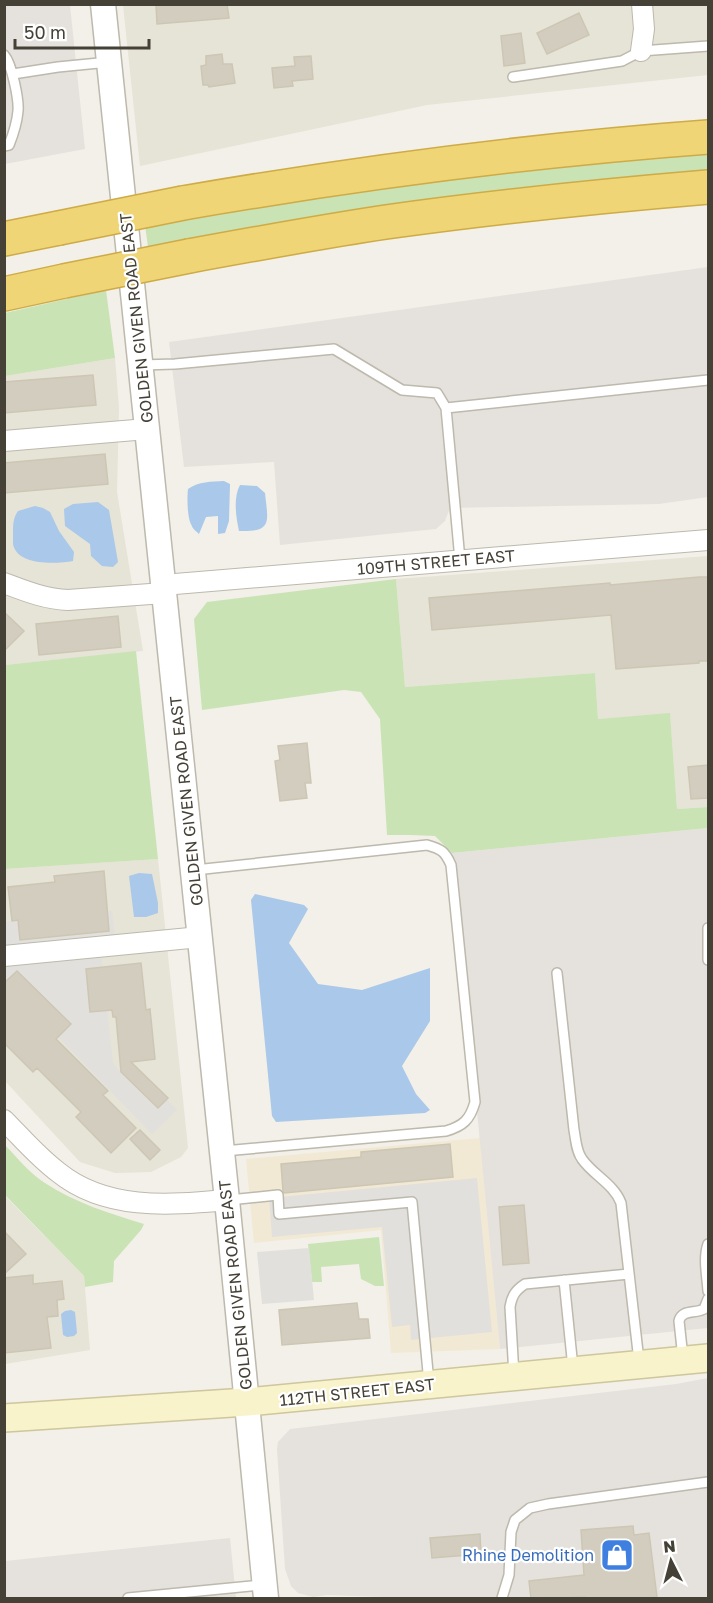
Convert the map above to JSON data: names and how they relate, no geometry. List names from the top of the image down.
{
  "streets": {
    "main road": ["112TH STREET EAST"],
    "street": ["GOLDEN GIVEN ROAD EAST", "109TH STREET EAST"]
  },
  "crossings": [
    ["GOLDEN GIVEN ROAD EAST", "109TH STREET EAST"],
    ["GOLDEN GIVEN ROAD EAST", "112TH STREET EAST"]
  ],
  "places": {
    "shop": ["Rhine Demolition"]
  },
  "scale_bar": "50 m",
  "north": "top"
}
